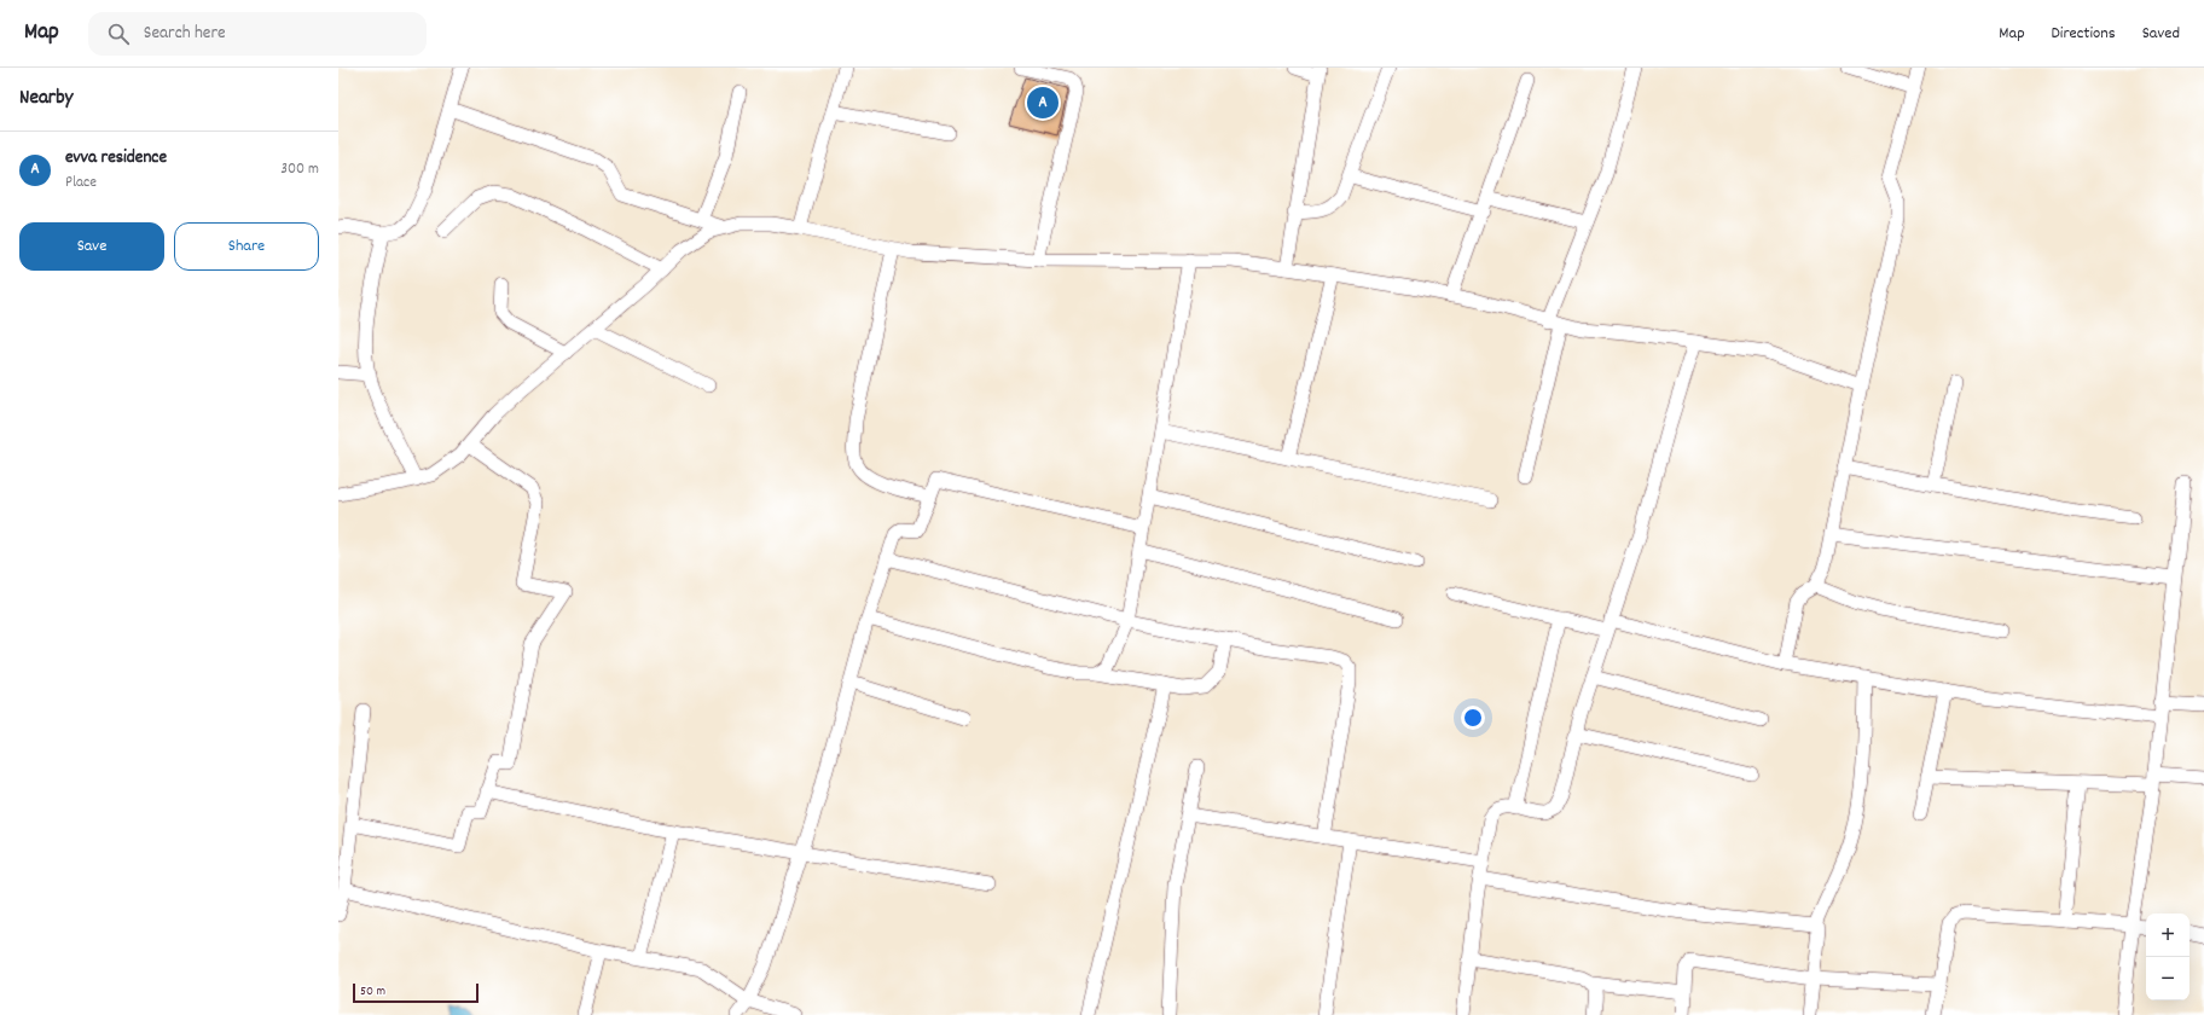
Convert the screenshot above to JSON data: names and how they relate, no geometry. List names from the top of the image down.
{
  "scale_bar": "50 m",
  "page": {
    "header": "Map",
    "search": "Search here",
    "nav": ["Map", "Directions", "Saved"],
    "heading": "Nearby",
    "pins": "A",
    "list": [
      {
        "mark": "A",
        "name": "evva residence",
        "note": "Place",
        "value": "300 m"
      }
    ],
    "buttons": ["Save", "Share"],
    "map_buttons": ["+", "−"],
    "scale": "50 m"
  }
}
